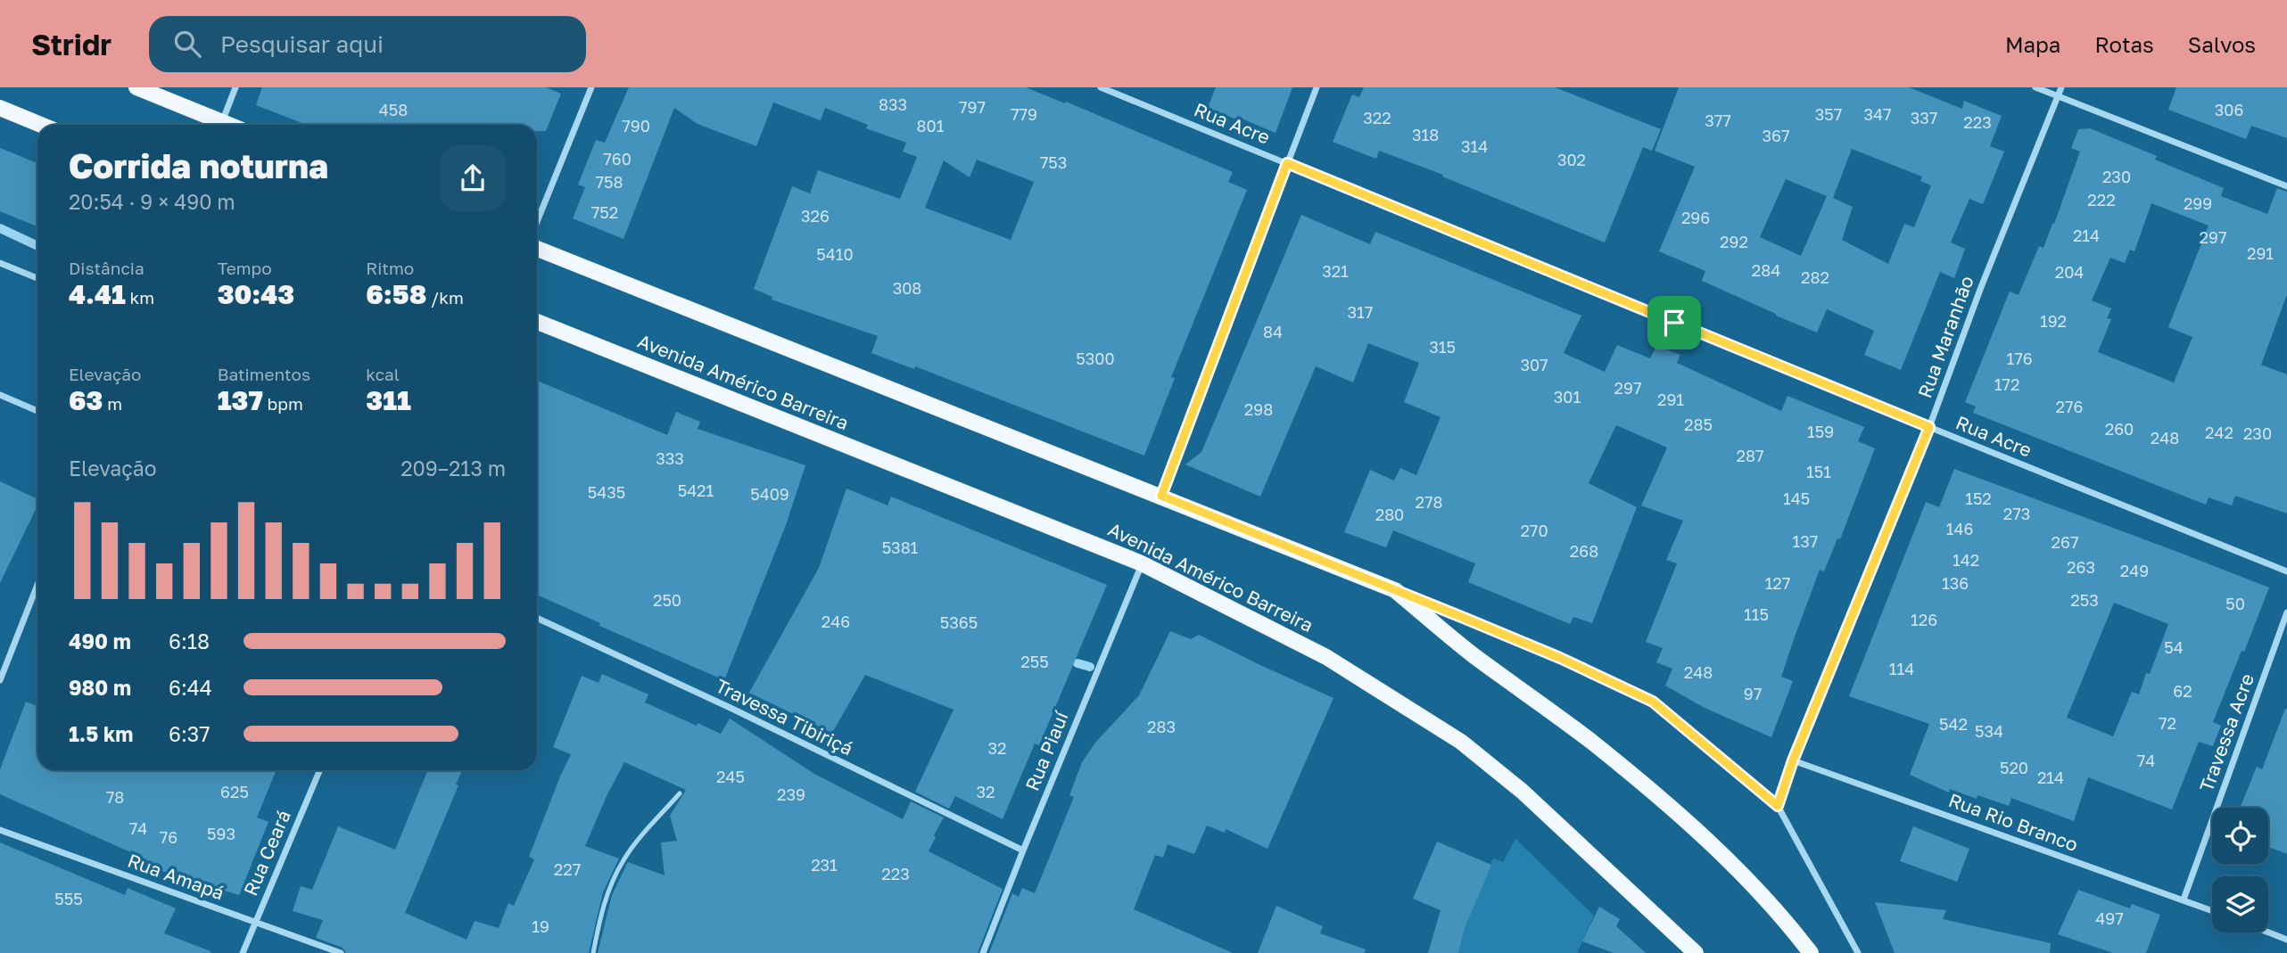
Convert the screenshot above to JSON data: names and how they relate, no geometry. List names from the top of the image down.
{
  "streets": {
    "main road": ["Avenida Américo Barreira"],
    "street": [
      "Rua Acre",
      "Rua Maranhão",
      "Travessa Tibiriçá",
      "Travessa Acre",
      "Rua Piauí",
      "Rua Rio Branco",
      "Rua Ceará",
      "Rua Amapá"
    ]
  },
  "crossings": [
    ["Rua Acre", "Rua Maranhão"],
    ["Rua Maranhão", "Rua Rio Branco"],
    ["Avenida Américo Barreira", "Rua Piauí"],
    ["Travessa Tibiriçá", "Rua Piauí"],
    ["Travessa Acre", "Rua Rio Branco"],
    ["Rua Ceará", "Rua Amapá"]
  ],
  "house_numbers": [
    "833",
    "797",
    "458",
    "306",
    "779",
    "357",
    "347",
    "322",
    "337",
    "377",
    "223",
    "790",
    "801",
    "318",
    "367",
    "314",
    "760",
    "302",
    "753",
    "230",
    "758",
    "222",
    "299",
    "752",
    "326",
    "296",
    "214",
    "297",
    "292",
    "291",
    "5410",
    "284",
    "321",
    "204",
    "282",
    "308",
    "317",
    "192",
    "84",
    "315",
    "5300",
    "176",
    "307",
    "172",
    "297",
    "301",
    "291",
    "276",
    "298",
    "285",
    "260",
    "159",
    "242",
    "230",
    "248",
    "287",
    "333",
    "151",
    "5421",
    "5435",
    "5409",
    "145",
    "152",
    "278",
    "273",
    "280",
    "146",
    "270",
    "137",
    "267",
    "5381",
    "268",
    "142",
    "263",
    "249",
    "127",
    "136",
    "250",
    "253",
    "50",
    "115",
    "126",
    "246",
    "5365",
    "54",
    "255",
    "114",
    "248",
    "62",
    "97",
    "72",
    "542",
    "283",
    "534",
    "32",
    "74",
    "520",
    "245",
    "214",
    "625",
    "32",
    "239",
    "78",
    "74",
    "593",
    "76",
    "231",
    "227",
    "223",
    "555",
    "497",
    "19"
  ],
  "page": {
    "header": "Stridr",
    "search": "Pesquisar aqui",
    "nav": ["Mapa", "Rotas", "Salvos"],
    "heading": ["Corrida noturna", "20:54 · 9 × 490 m"],
    "stats": [
      ["Distância", "4.41 km"],
      ["Tempo", "30:43"],
      ["Ritmo", "6:58 /km"],
      ["Elevação", "63 m"],
      ["Batimentos", "137 bpm"],
      ["kcal", "311"]
    ],
    "chart": ["Elevação", "209–213 m"],
    "list": [
      {
        "name": "490 m",
        "note": "6:18"
      },
      {
        "name": "980 m",
        "note": "6:44"
      },
      {
        "name": "1.5 km",
        "note": "6:37"
      }
    ]
  }
}
